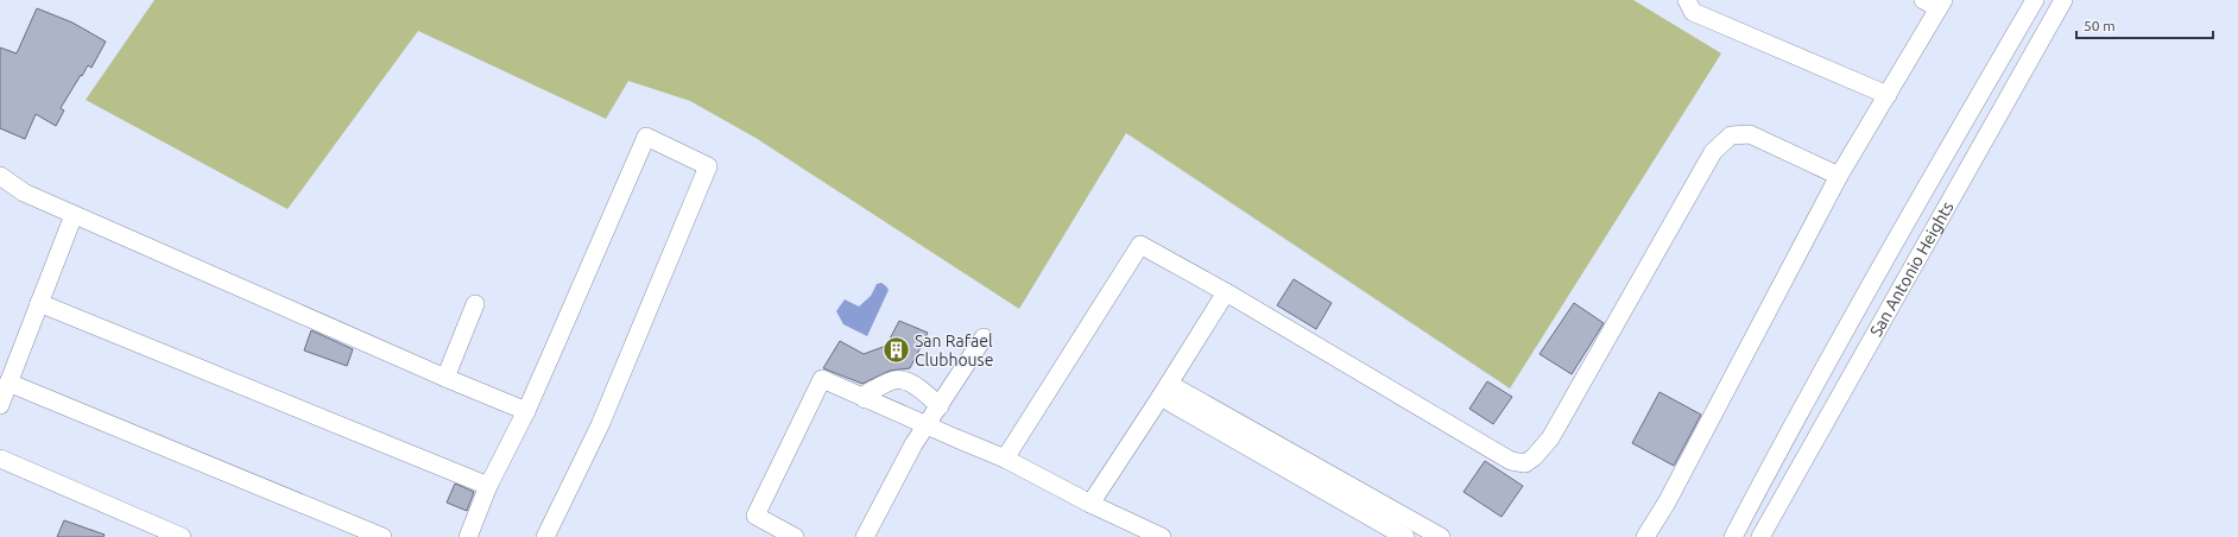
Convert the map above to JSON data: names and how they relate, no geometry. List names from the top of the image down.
{
  "streets": {
    "street": ["San Antonio Heights"]
  },
  "places": {
    "building": ["San Rafael Clubhouse"]
  },
  "scale_bar": "50 m"
}
